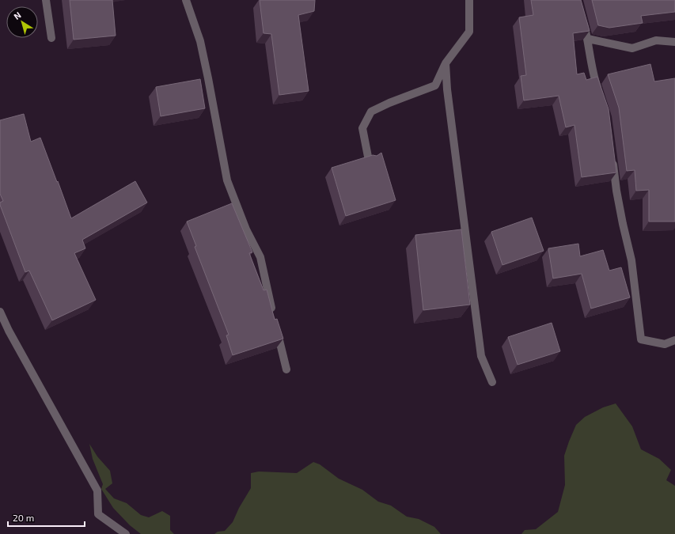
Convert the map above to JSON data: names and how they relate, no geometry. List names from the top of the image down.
{
  "scale_bar": "20 m",
  "north": "top left"
}
